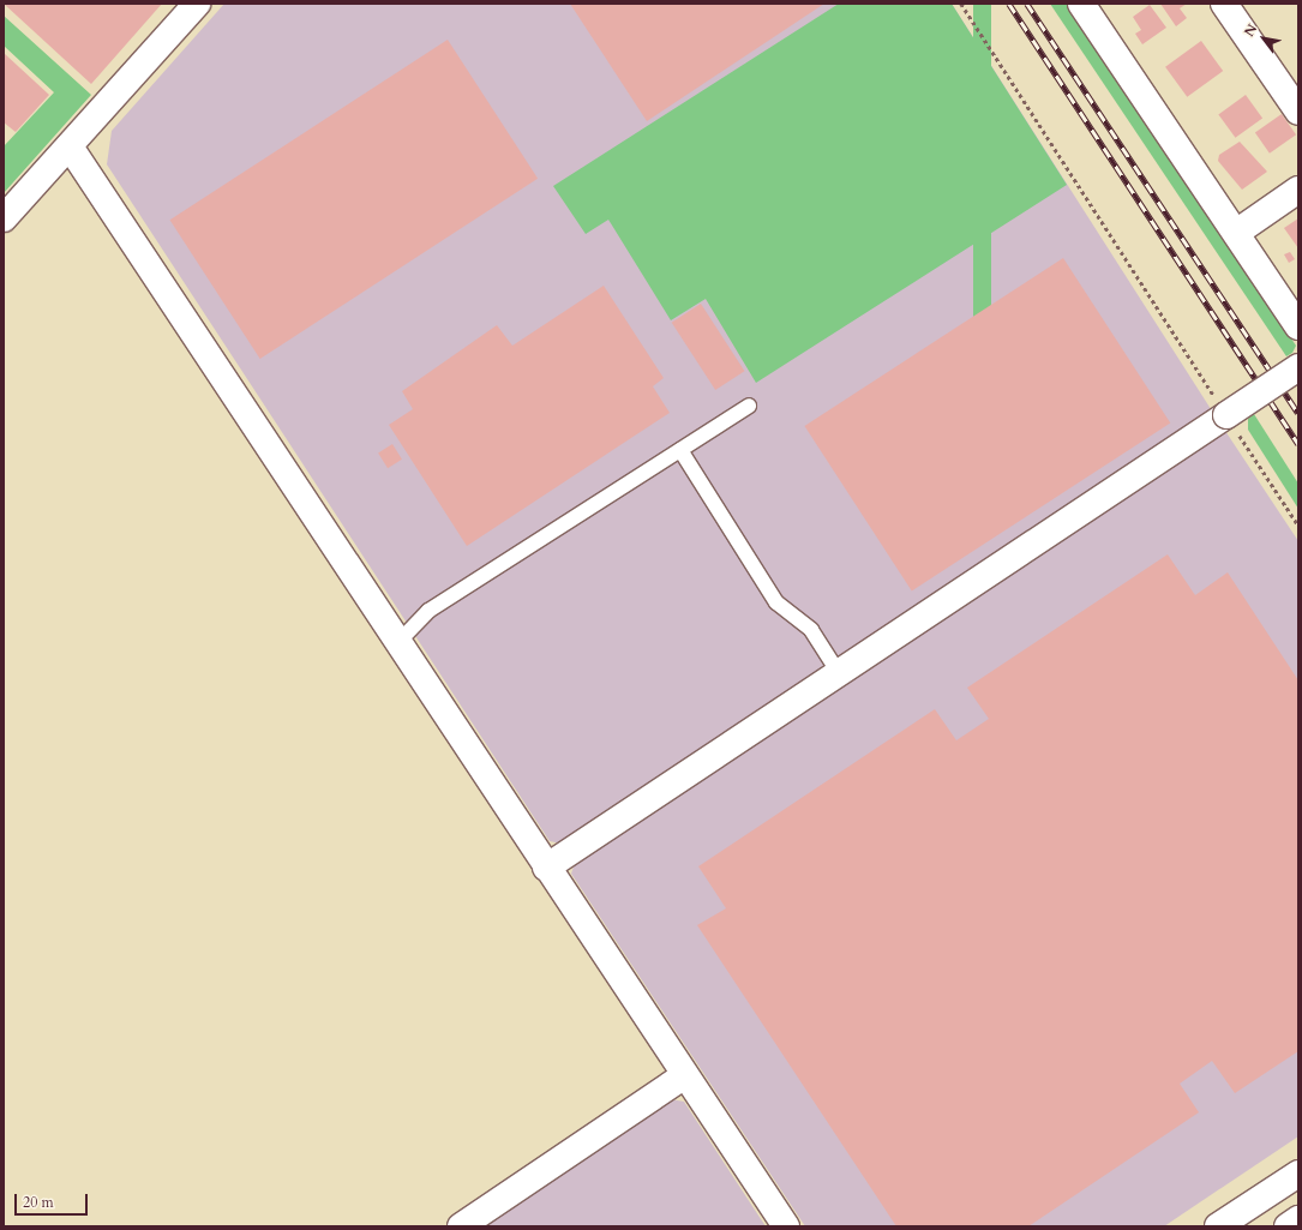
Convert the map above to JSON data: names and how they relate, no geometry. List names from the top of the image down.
{
  "scale_bar": "20 m",
  "north": "top left"
}
